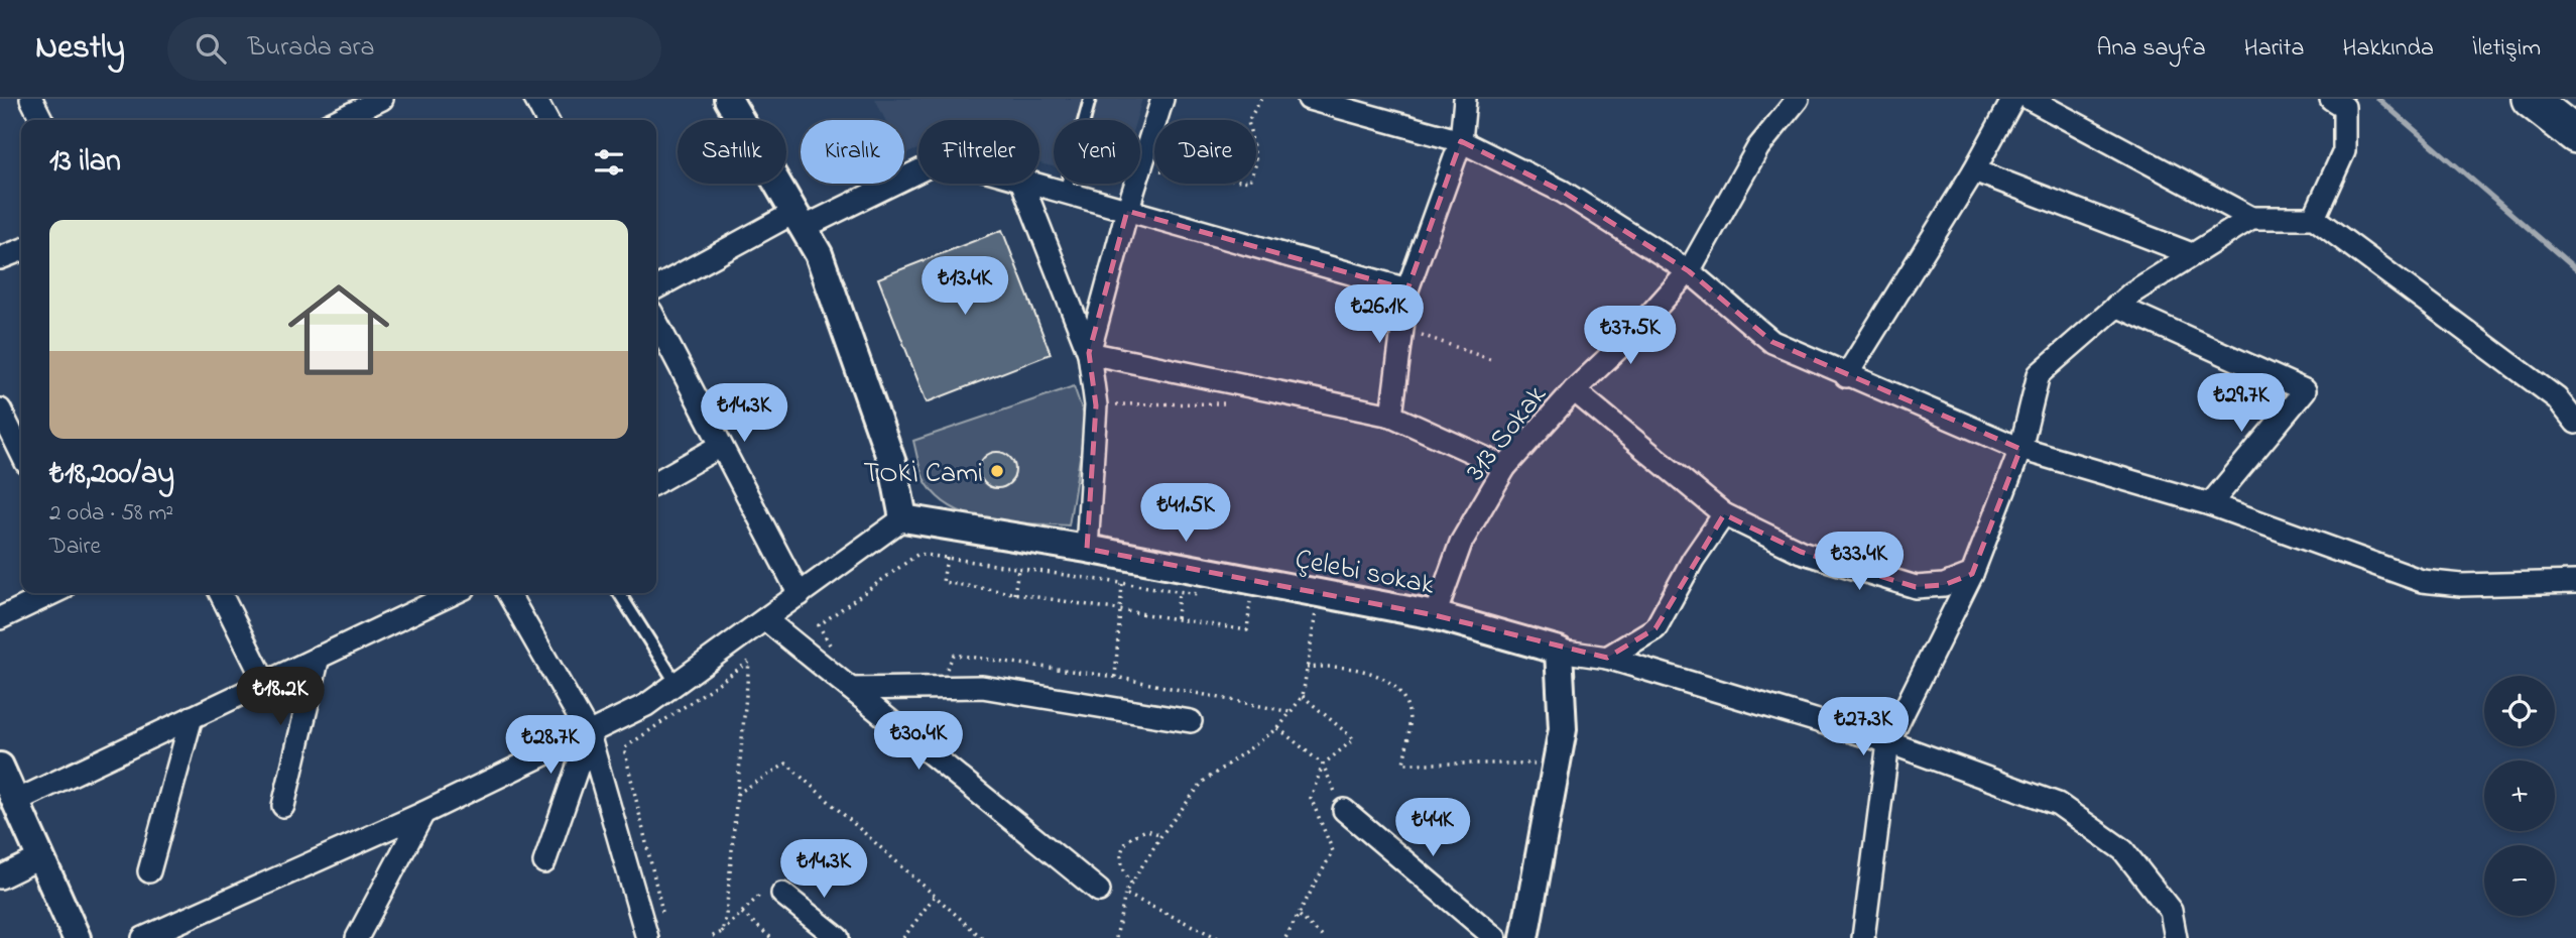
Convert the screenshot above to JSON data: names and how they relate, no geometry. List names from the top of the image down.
{
  "streets": {
    "street": ["313 Sokak", "Çelebi sokak"]
  },
  "crossings": [
    ["313 Sokak", "Çelebi sokak"]
  ],
  "places": ["TOKİ Cami"],
  "page": {
    "header": "Nestly",
    "search": "Burada ara",
    "nav": [
      "Ana sayfa",
      "Harita",
      "Hakkında",
      "İletişim"
    ],
    "chip": [
      "Satılık",
      "Kiralık",
      "Filtreler",
      "Yeni",
      "Daire"
    ],
    "heading": "13 ilan",
    "list": [
      {
        "name": "₺18,200/ay",
        "note": "2 oda · 58 m² · Daire"
      }
    ],
    "price": [
      "₺13.4K",
      "₺26.1K",
      "₺37.5K",
      "₺29.7K",
      "₺14.3K",
      "₺41.5K",
      "₺33.4K",
      "₺18.2K",
      "₺27.3K",
      "₺30.4K",
      "₺28.7K",
      "₺44K",
      "₺14.3K"
    ],
    "map_buttons": ["+", "−"]
  }
}
